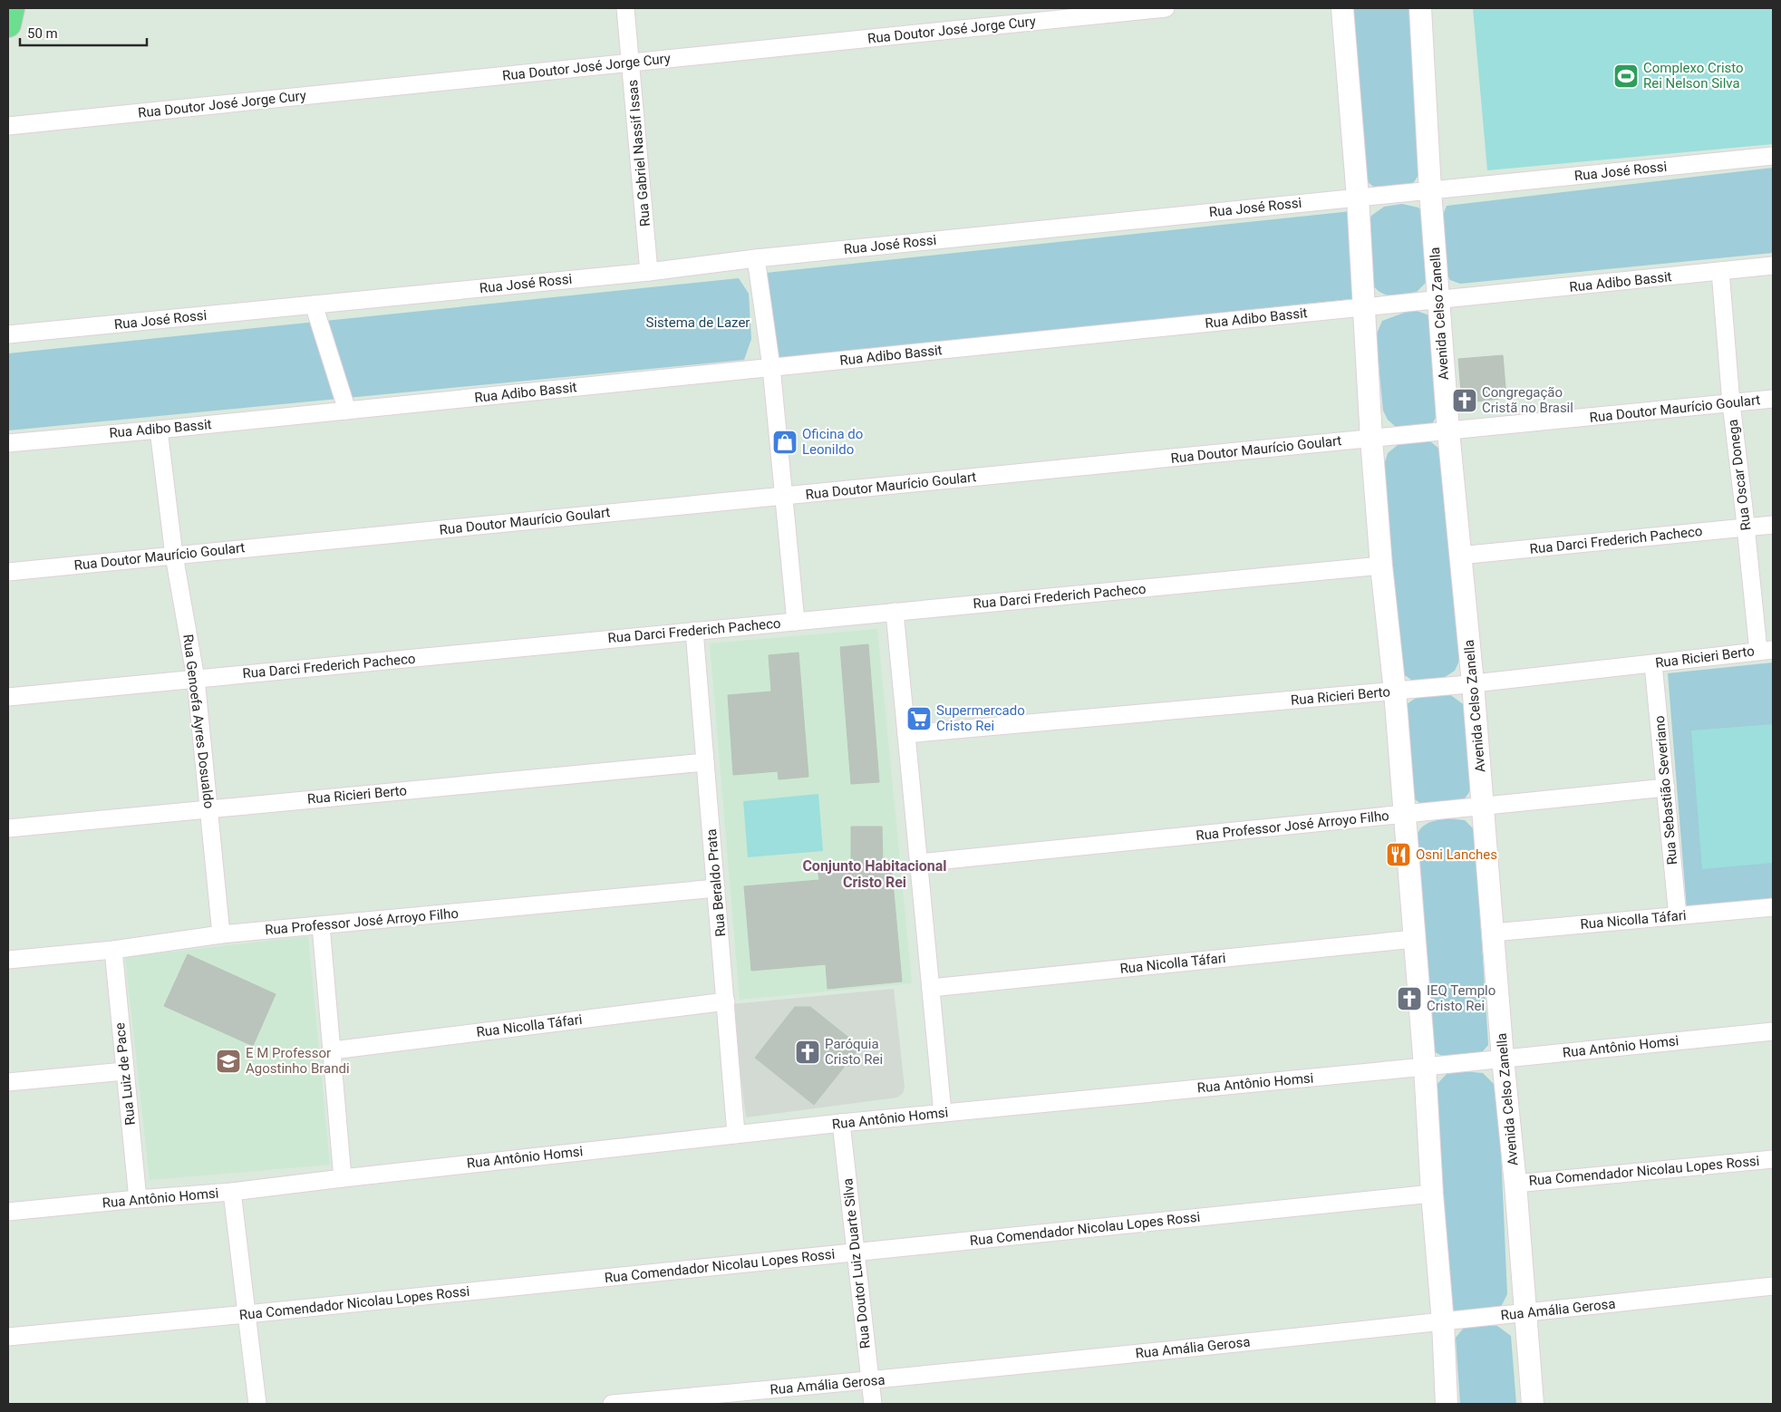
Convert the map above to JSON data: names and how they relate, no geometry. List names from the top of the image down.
{
  "streets": {
    "street": [
      "Rua Doutor José Jorge Cury",
      "Rua Gabriel Nassif Issas",
      "Rua José Rossi",
      "Rua Adibo Bassit",
      "Avenida Celso Zanella",
      "Rua Doutor Maurício Goulart",
      "Rua Oscar Donega",
      "Rua Darci Frederich Pacheco",
      "Rua Ricieri Berto",
      "Rua Genoefa Ayres Dosualdo",
      "Rua Sebastião Severiano",
      "Rua Professor José Arroyo Filho",
      "Rua Beraldo Prata",
      "Rua Nicolla Táfari",
      "Rua Antônio Homsi",
      "Rua Luiz de Pace",
      "Rua Comendador Nicolau Lopes Rossi",
      "Rua Doutor Luiz Duarte Silva",
      "Rua Amália Gerosa"
    ]
  },
  "crossings": [
    ["Rua Doutor José Jorge Cury", "Rua Gabriel Nassif Issas"],
    ["Rua Gabriel Nassif Issas", "Rua José Rossi"],
    ["Rua José Rossi", "Avenida Celso Zanella"],
    ["Rua Adibo Bassit", "Avenida Celso Zanella"],
    ["Rua Adibo Bassit", "Rua Oscar Donega"],
    ["Rua Adibo Bassit", "Rua Genoefa Ayres Dosualdo"],
    ["Avenida Celso Zanella", "Rua Doutor Maurício Goulart"],
    ["Avenida Celso Zanella", "Rua Darci Frederich Pacheco"],
    ["Avenida Celso Zanella", "Rua Ricieri Berto"],
    ["Avenida Celso Zanella", "Rua Professor José Arroyo Filho"],
    ["Avenida Celso Zanella", "Rua Nicolla Táfari"],
    ["Avenida Celso Zanella", "Rua Antônio Homsi"],
    ["Avenida Celso Zanella", "Rua Comendador Nicolau Lopes Rossi"],
    ["Avenida Celso Zanella", "Rua Amália Gerosa"],
    ["Rua Doutor Maurício Goulart", "Rua Oscar Donega"],
    ["Rua Doutor Maurício Goulart", "Rua Genoefa Ayres Dosualdo"],
    ["Rua Oscar Donega", "Rua Darci Frederich Pacheco"],
    ["Rua Oscar Donega", "Rua Ricieri Berto"],
    ["Rua Darci Frederich Pacheco", "Rua Genoefa Ayres Dosualdo"],
    ["Rua Darci Frederich Pacheco", "Rua Beraldo Prata"],
    ["Rua Ricieri Berto", "Rua Genoefa Ayres Dosualdo"],
    ["Rua Ricieri Berto", "Rua Sebastião Severiano"],
    ["Rua Ricieri Berto", "Rua Beraldo Prata"],
    ["Rua Genoefa Ayres Dosualdo", "Rua Professor José Arroyo Filho"],
    ["Rua Sebastião Severiano", "Rua Professor José Arroyo Filho"],
    ["Rua Sebastião Severiano", "Rua Nicolla Táfari"],
    ["Rua Professor José Arroyo Filho", "Rua Beraldo Prata"],
    ["Rua Professor José Arroyo Filho", "Rua Luiz de Pace"],
    ["Rua Beraldo Prata", "Rua Nicolla Táfari"],
    ["Rua Beraldo Prata", "Rua Antônio Homsi"],
    ["Rua Antônio Homsi", "Rua Luiz de Pace"],
    ["Rua Antônio Homsi", "Rua Doutor Luiz Duarte Silva"],
    ["Rua Comendador Nicolau Lopes Rossi", "Rua Doutor Luiz Duarte Silva"],
    ["Rua Doutor Luiz Duarte Silva", "Rua Amália Gerosa"]
  ],
  "districts": ["Conjunto Habitacional Cristo Rei"],
  "parks": ["Sistema de Lazer"],
  "places": {
    "sports": ["Complexo Cristo Rei Nelson Silva"],
    "church": ["Congregação Cristã no Brasil", "IEQ Templo Cristo Rei", "Paróquia Cristo Rei"],
    "shop": ["Oficina do Leonildo"],
    "supermarket": ["Supermercado Cristo Rei"],
    "restaurant": ["Osni Lanches"],
    "school or university": ["E M Professor Agostinho Brandi"]
  },
  "scale_bar": "50 m"
}
